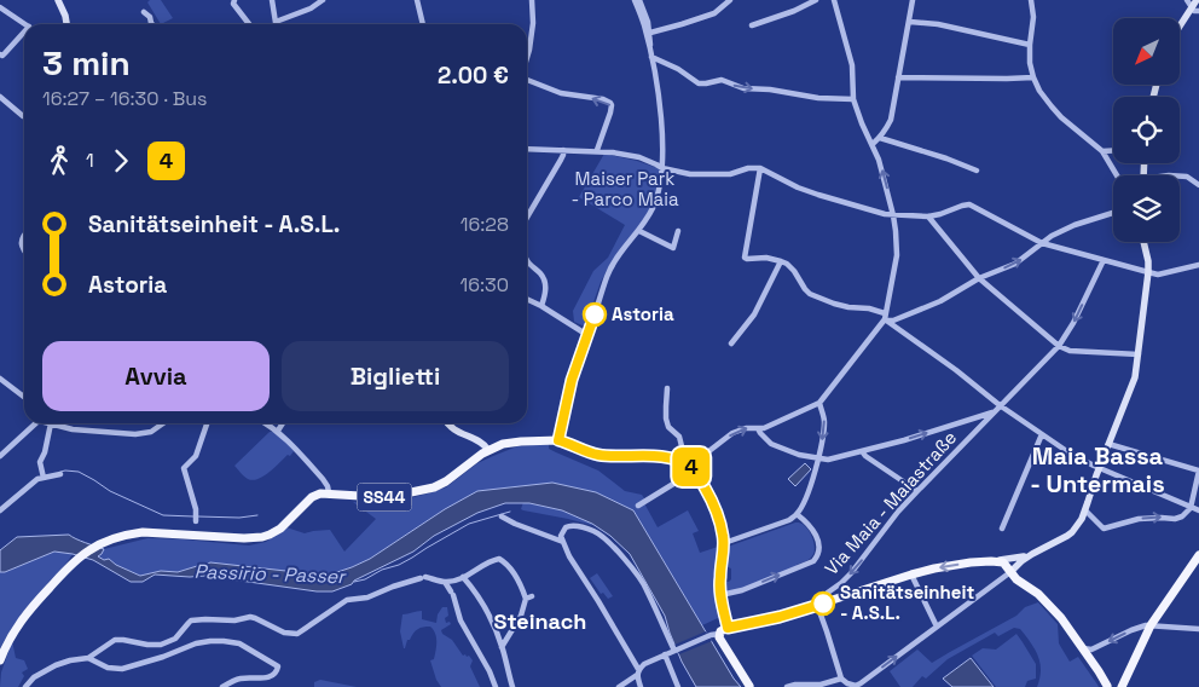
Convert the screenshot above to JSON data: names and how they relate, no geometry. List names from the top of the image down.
{
  "streets": {
    "main road": ["SS44"],
    "street": ["Via Maia - Maiastraße"]
  },
  "one_way": ["Via Maia - Maiastraße"],
  "districts": ["Maia Bassa - Untermais", "Steinach"],
  "water": ["Passirio - Passer"],
  "parks": ["Maiser Park - Parco Maia"],
  "places": ["Astoria", "Sanitätseinheit - A.S.L."],
  "lines": ["bus line 4"],
  "north": "bottom left",
  "page": {
    "on_map": "4",
    "heading": ["3 min", "16:27 – 16:30 · Bus", "2.00 €"],
    "legs": ["1", "4"],
    "list": [
      {
        "name": "Sanitätseinheit - A.S.L.",
        "value": "16:28"
      },
      {
        "name": "Astoria",
        "value": "16:30"
      }
    ],
    "buttons": ["Avvia", "Biglietti"]
  }
}
